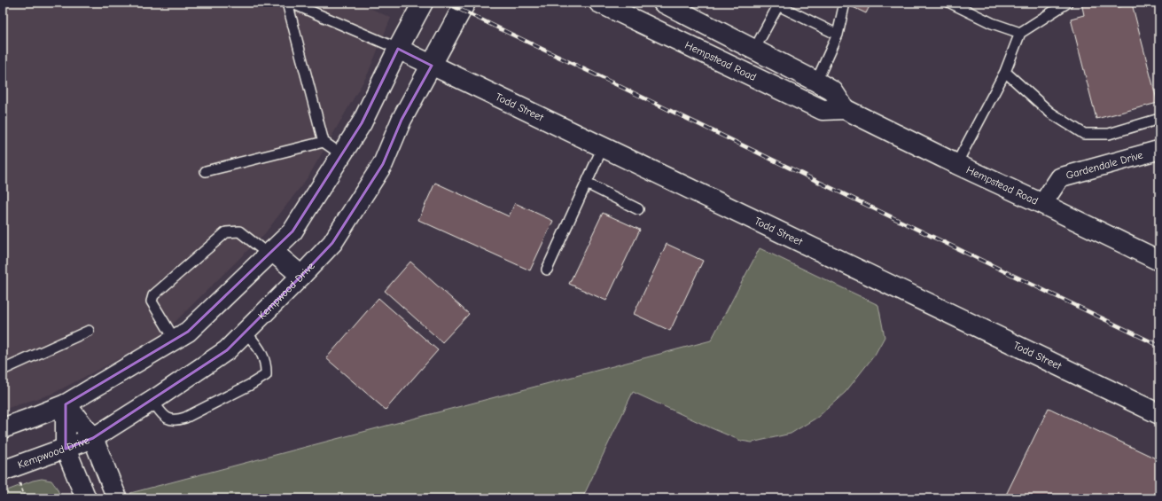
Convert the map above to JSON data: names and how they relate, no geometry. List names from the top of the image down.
{
  "streets": {
    "main road": ["Hempstead Road", "Todd Street", "Kempwood Drive"],
    "street": ["Gardendale Drive"]
  },
  "crossings": [
    ["Hempstead Road", "Gardendale Drive"],
    ["Todd Street", "Kempwood Drive"]
  ]
}
